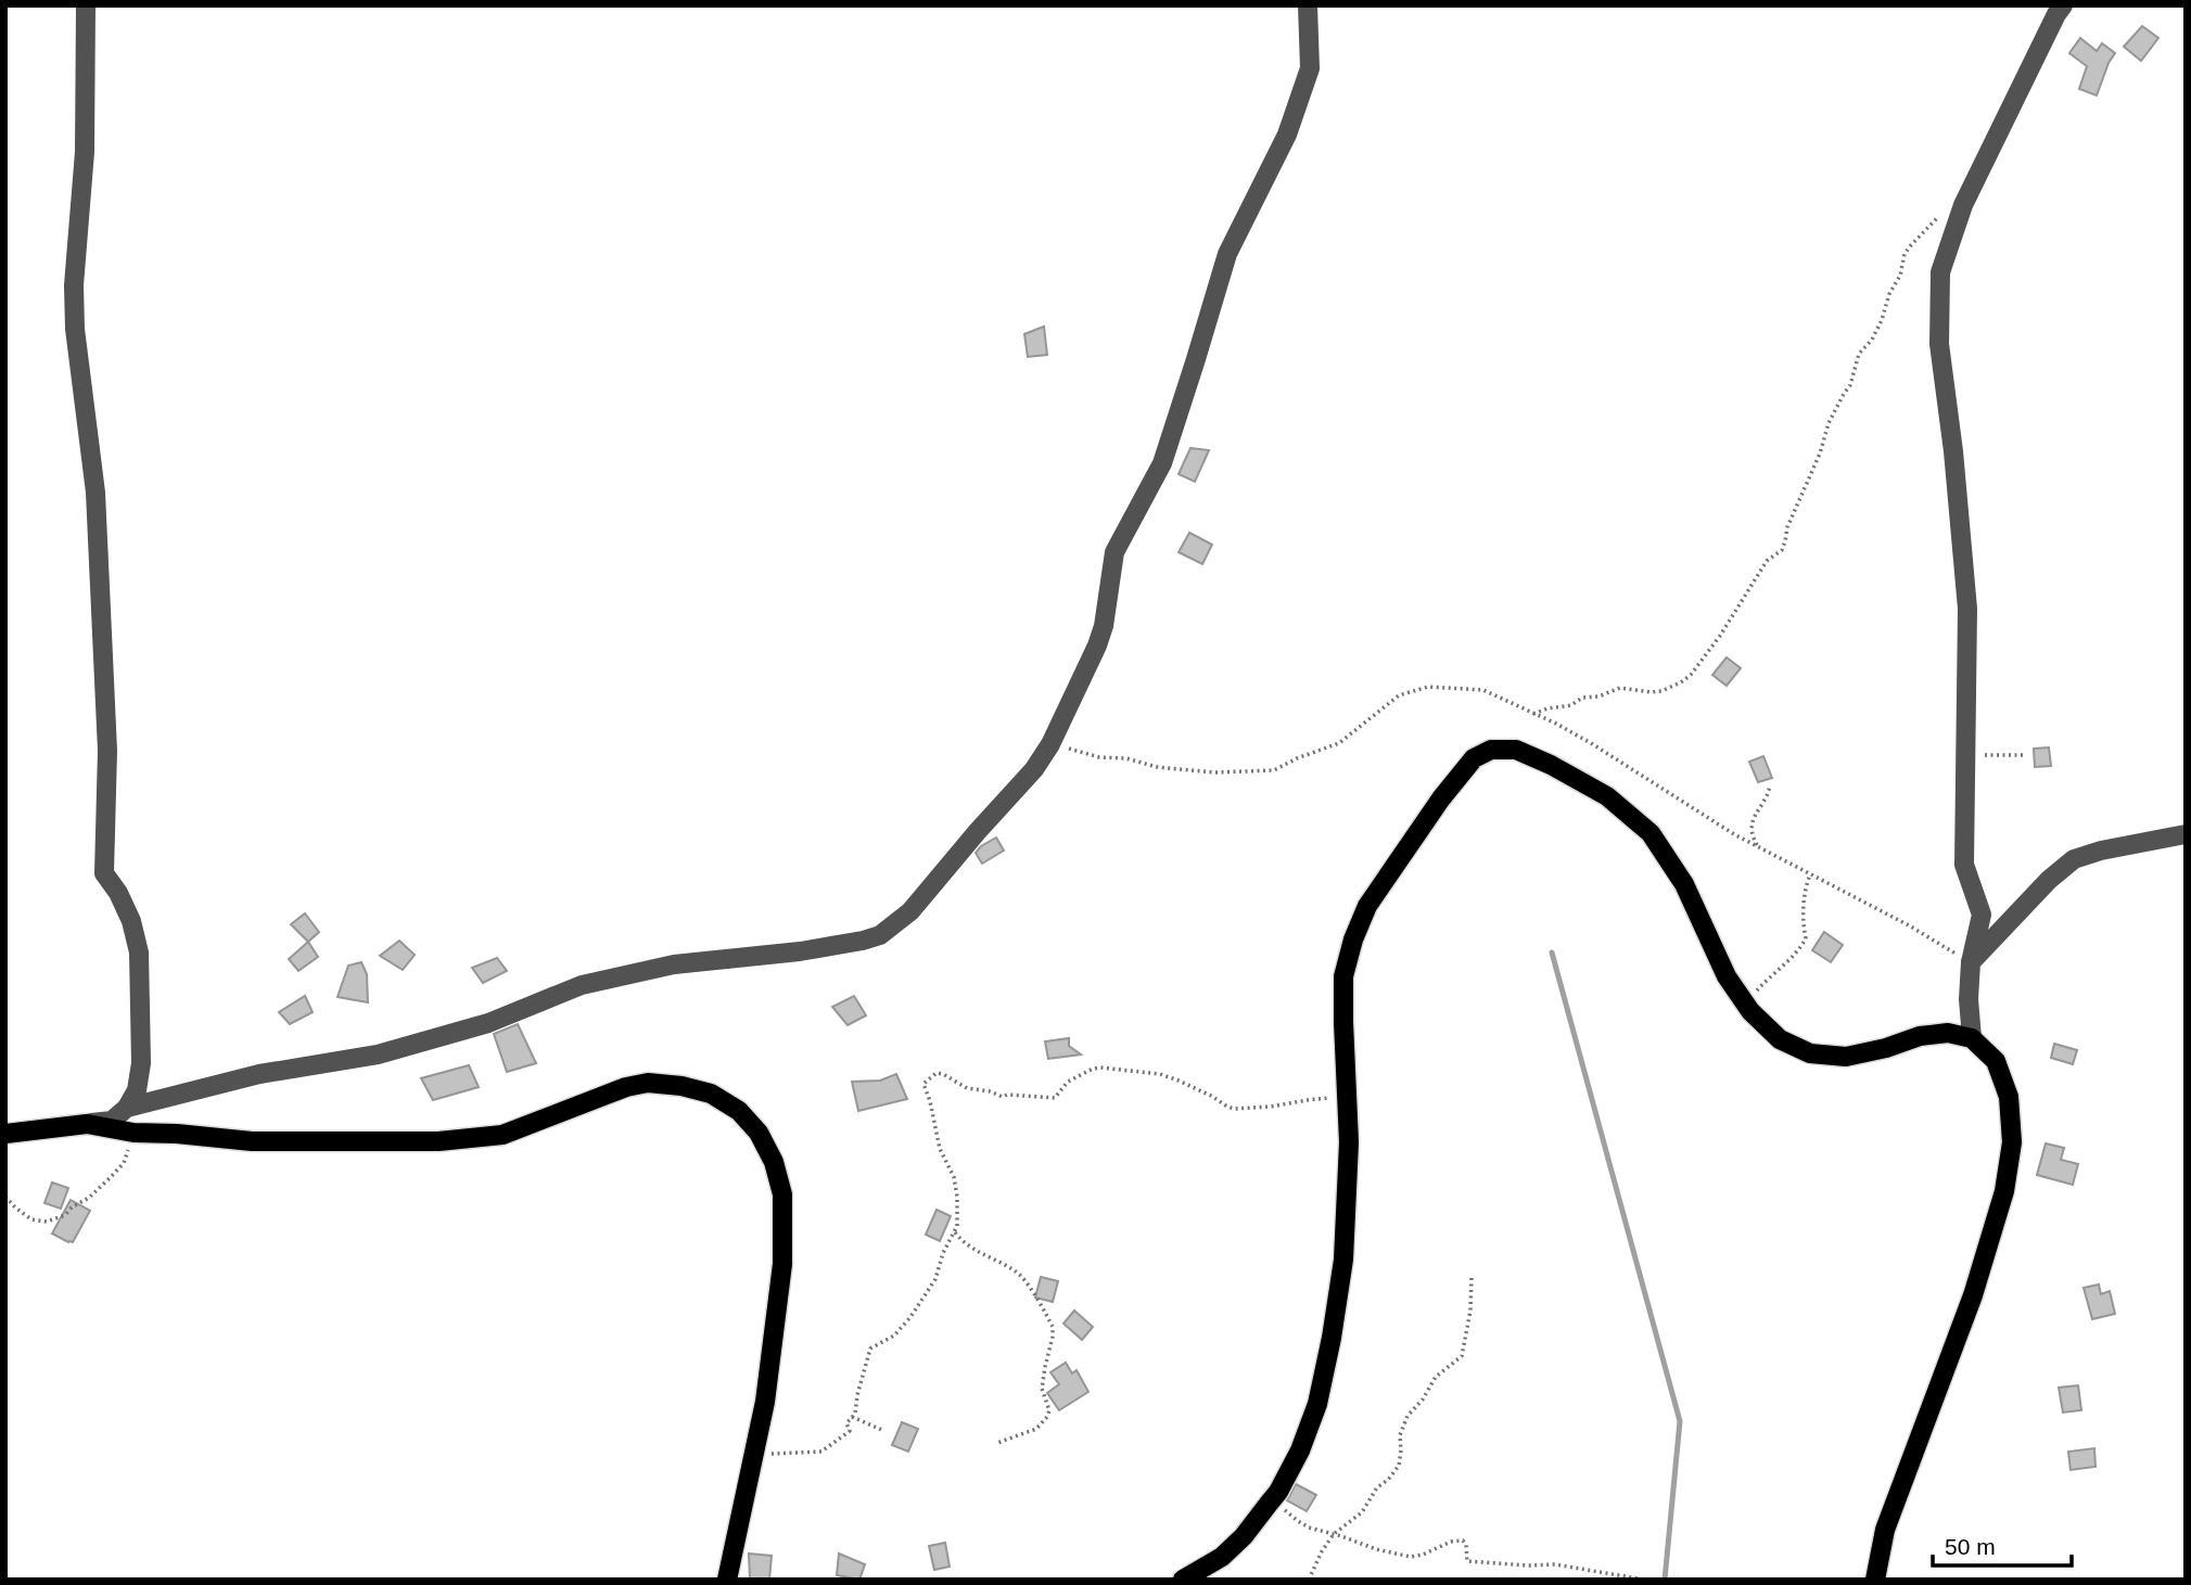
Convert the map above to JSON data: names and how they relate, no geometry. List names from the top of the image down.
{
  "scale_bar": "50 m"
}
